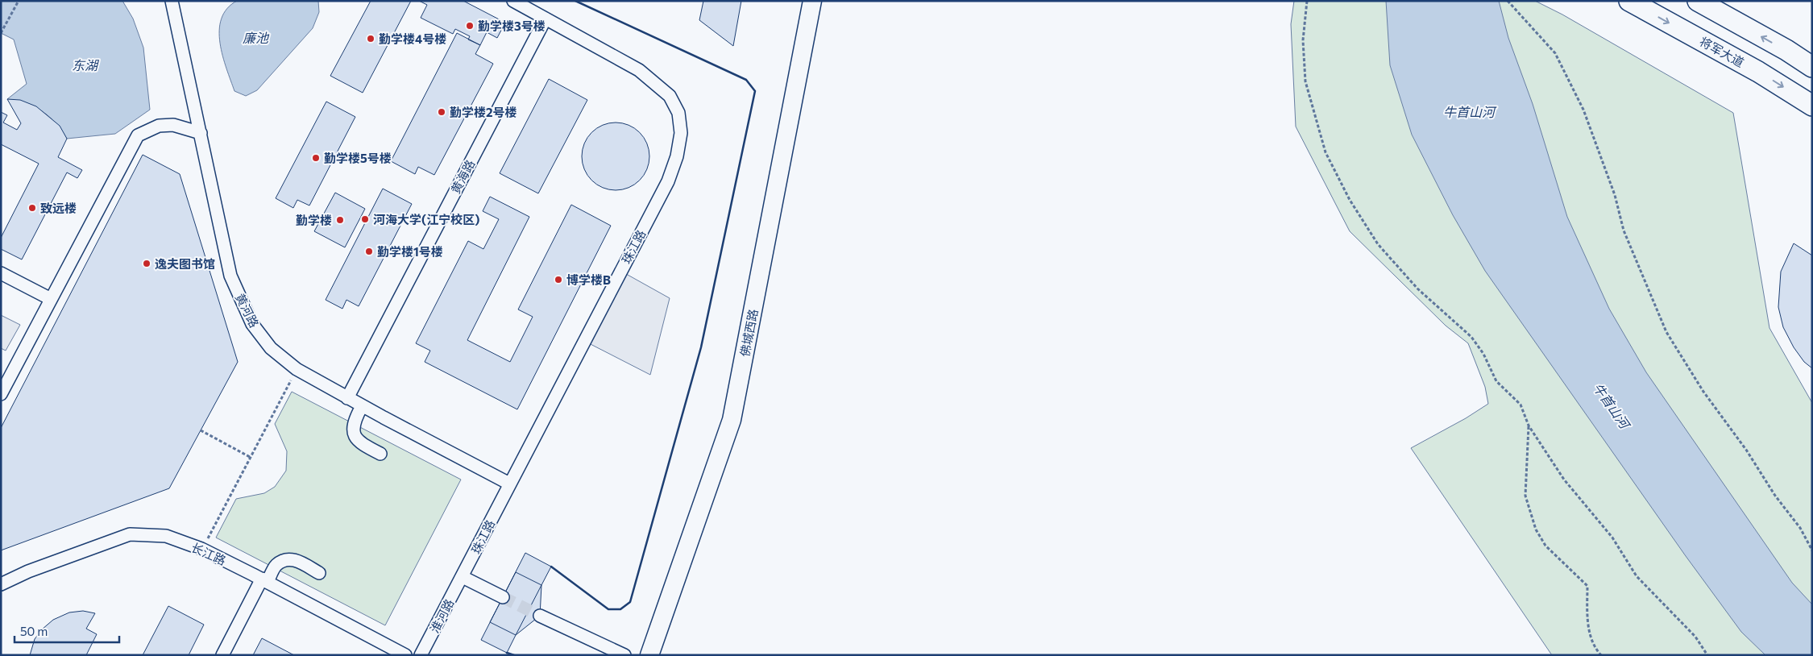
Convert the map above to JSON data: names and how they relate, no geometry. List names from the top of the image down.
{
  "streets": {
    "main road": ["将军大道", "佛城西路"],
    "street": [
      "黄海路",
      "珠江路",
      "黄河路",
      "长江路",
      "淮河路"
    ]
  },
  "crossings": [
    ["黄海路", "珠江路"],
    ["黄海路", "黄河路"],
    ["珠江路", "黄河路"],
    ["珠江路", "淮河路"]
  ],
  "water": ["廉池", "东湖", "牛首山河"],
  "places": [
    "勤学楼3号楼",
    "勤学楼4号楼",
    "勤学楼2号楼",
    "勤学楼5号楼",
    "致远楼",
    "河海大学(江宁校区)",
    "勤学楼",
    "勤学楼1号楼",
    "逸夫图书馆",
    "博学楼B"
  ],
  "scale_bar": "50 m"
}
